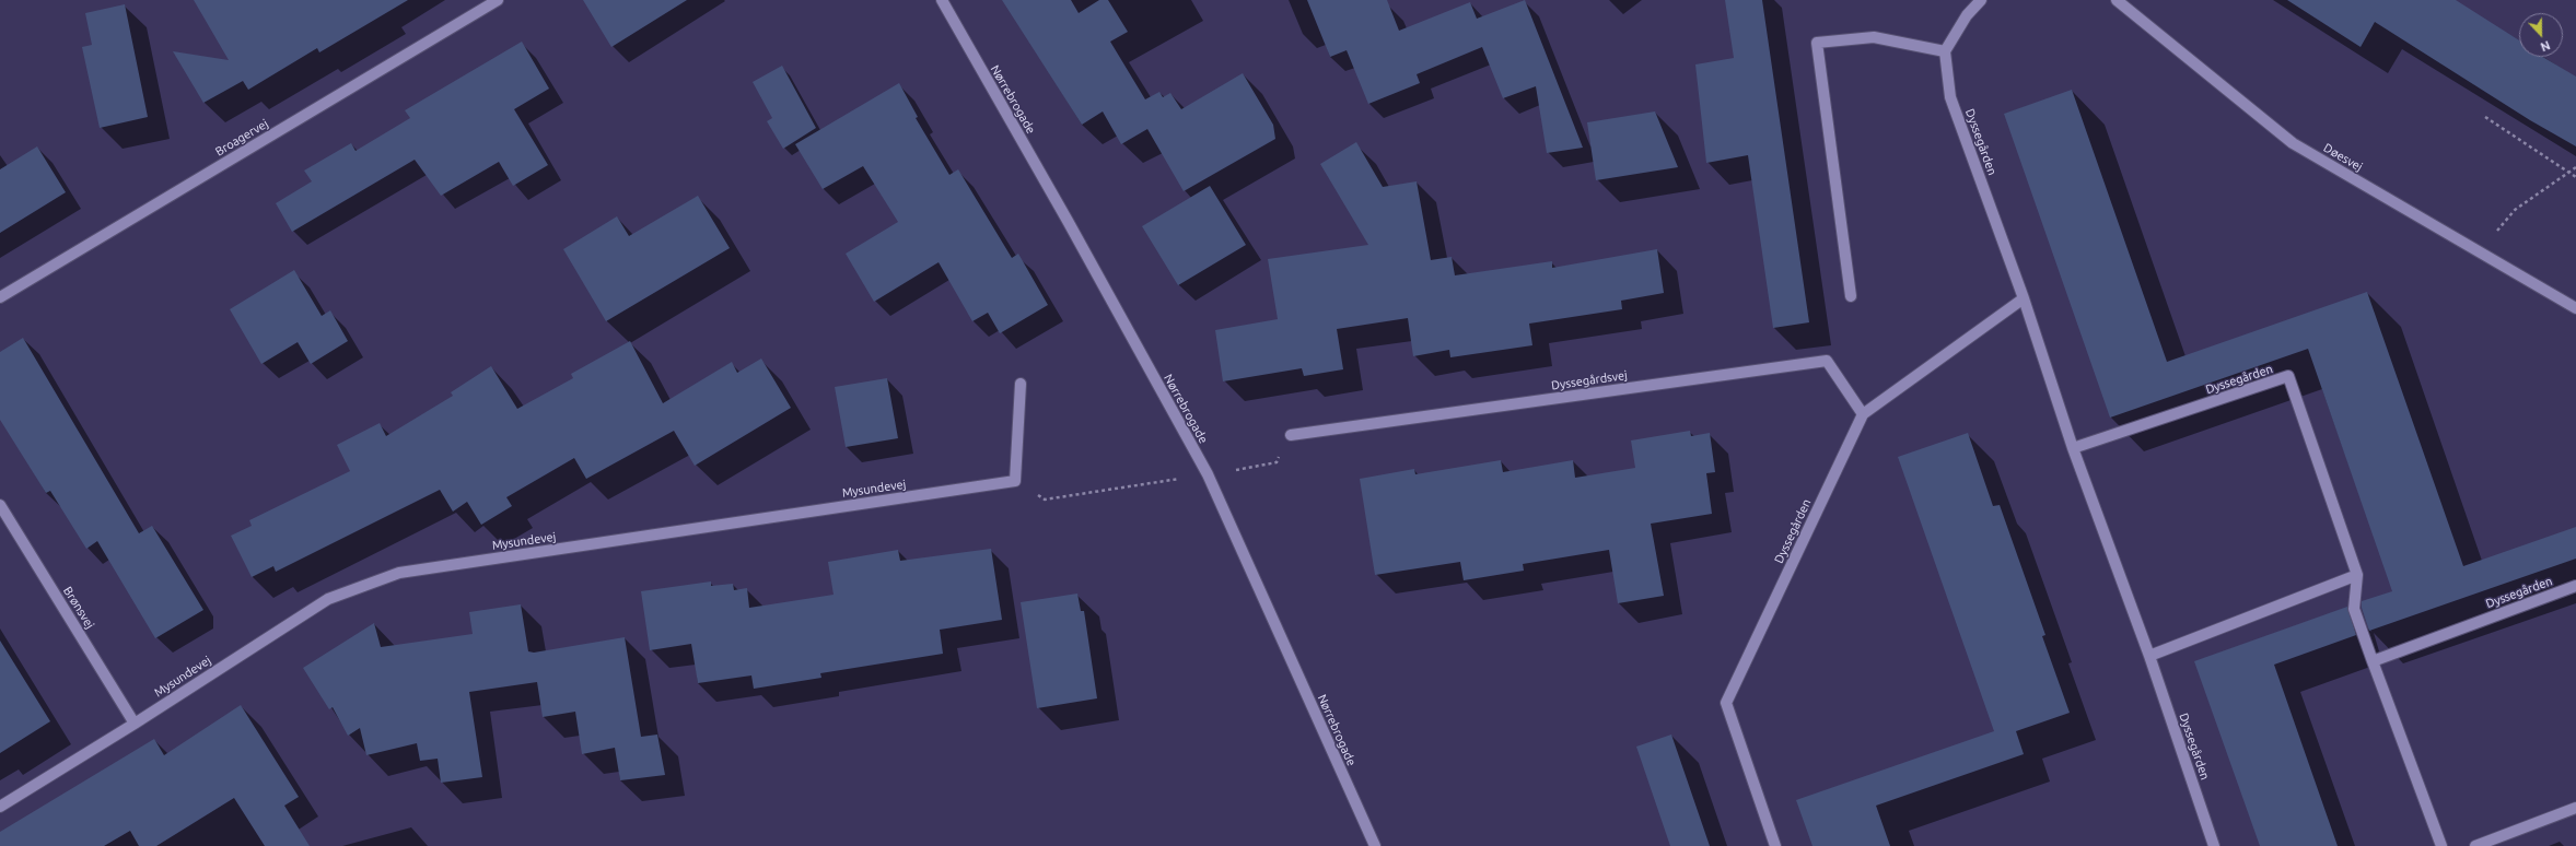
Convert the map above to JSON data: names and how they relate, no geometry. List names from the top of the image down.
{
  "streets": {
    "street": [
      "Nørrebrogade",
      "Broagervej",
      "Dyssegården",
      "Døesvej",
      "Dyssegårdsvej",
      "Mysundevej",
      "Brønsvej"
    ]
  },
  "crossings": [
    ["Dyssegården", "Dyssegårdsvej"],
    ["Mysundevej", "Brønsvej"]
  ],
  "north": "bottom"
}
